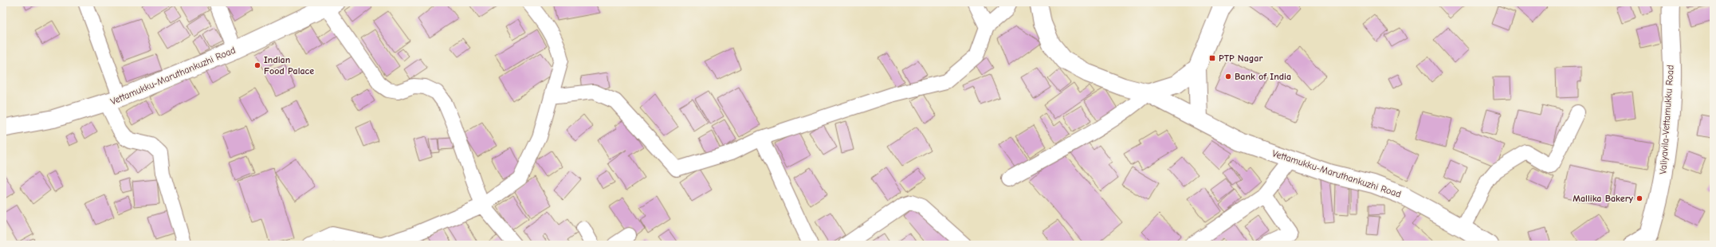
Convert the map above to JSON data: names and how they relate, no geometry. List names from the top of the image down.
{
  "streets": {
    "main road": ["Vettamukku-Maruthankuzhi Road", "Valiyavila-Vettamukku Road"]
  },
  "places": {
    "transit": ["PTP Nagar"],
    "other": ["Indian Food Palace", "Bank of India", "Mallika Bakery"]
  }
}
